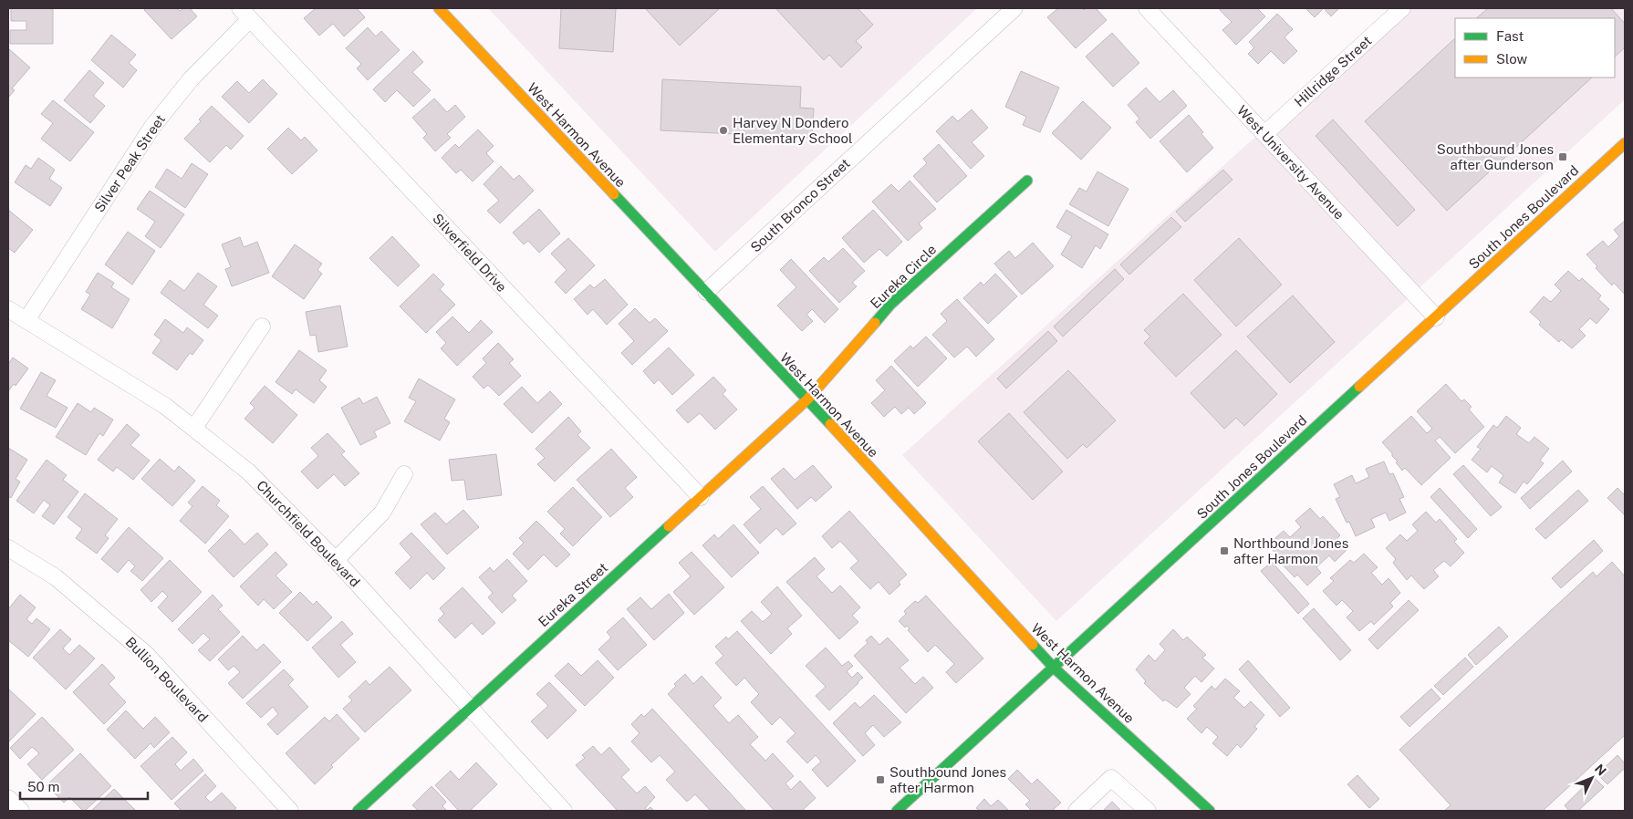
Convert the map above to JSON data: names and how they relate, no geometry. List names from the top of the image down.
{
  "streets": {
    "main road": [
      "West Harmon Avenue",
      "South Jones Boulevard",
      "Eureka Circle",
      "Eureka Street"
    ],
    "street": [
      "Hillridge Street",
      "West University Avenue",
      "Silver Peak Street",
      "South Bronco Street",
      "Silverfield Drive",
      "Churchfield Boulevard",
      "Bullion Boulevard"
    ]
  },
  "crossings": [
    ["Hillridge Street", "West University Avenue"],
    ["West Harmon Avenue", "South Bronco Street"],
    ["West Harmon Avenue", "South Jones Boulevard"],
    ["West Harmon Avenue", "Eureka Circle"],
    ["West Harmon Avenue", "Eureka Street"],
    ["West University Avenue", "South Jones Boulevard"],
    ["Silver Peak Street", "Silverfield Drive"],
    ["Silver Peak Street", "Churchfield Boulevard"],
    ["Silverfield Drive", "Eureka Street"],
    ["Eureka Circle", "Eureka Street"],
    ["Churchfield Boulevard", "Eureka Street"]
  ],
  "places": {
    "other": ["Harvey N Dondero Elementary School"],
    "transit": ["Southbound Jones after Gunderson", "Northbound Jones after Harmon", "Southbound Jones after Harmon"]
  },
  "legend": ["Fast", "Slow"],
  "scale_bar": "50 m",
  "north": "top right"
}
